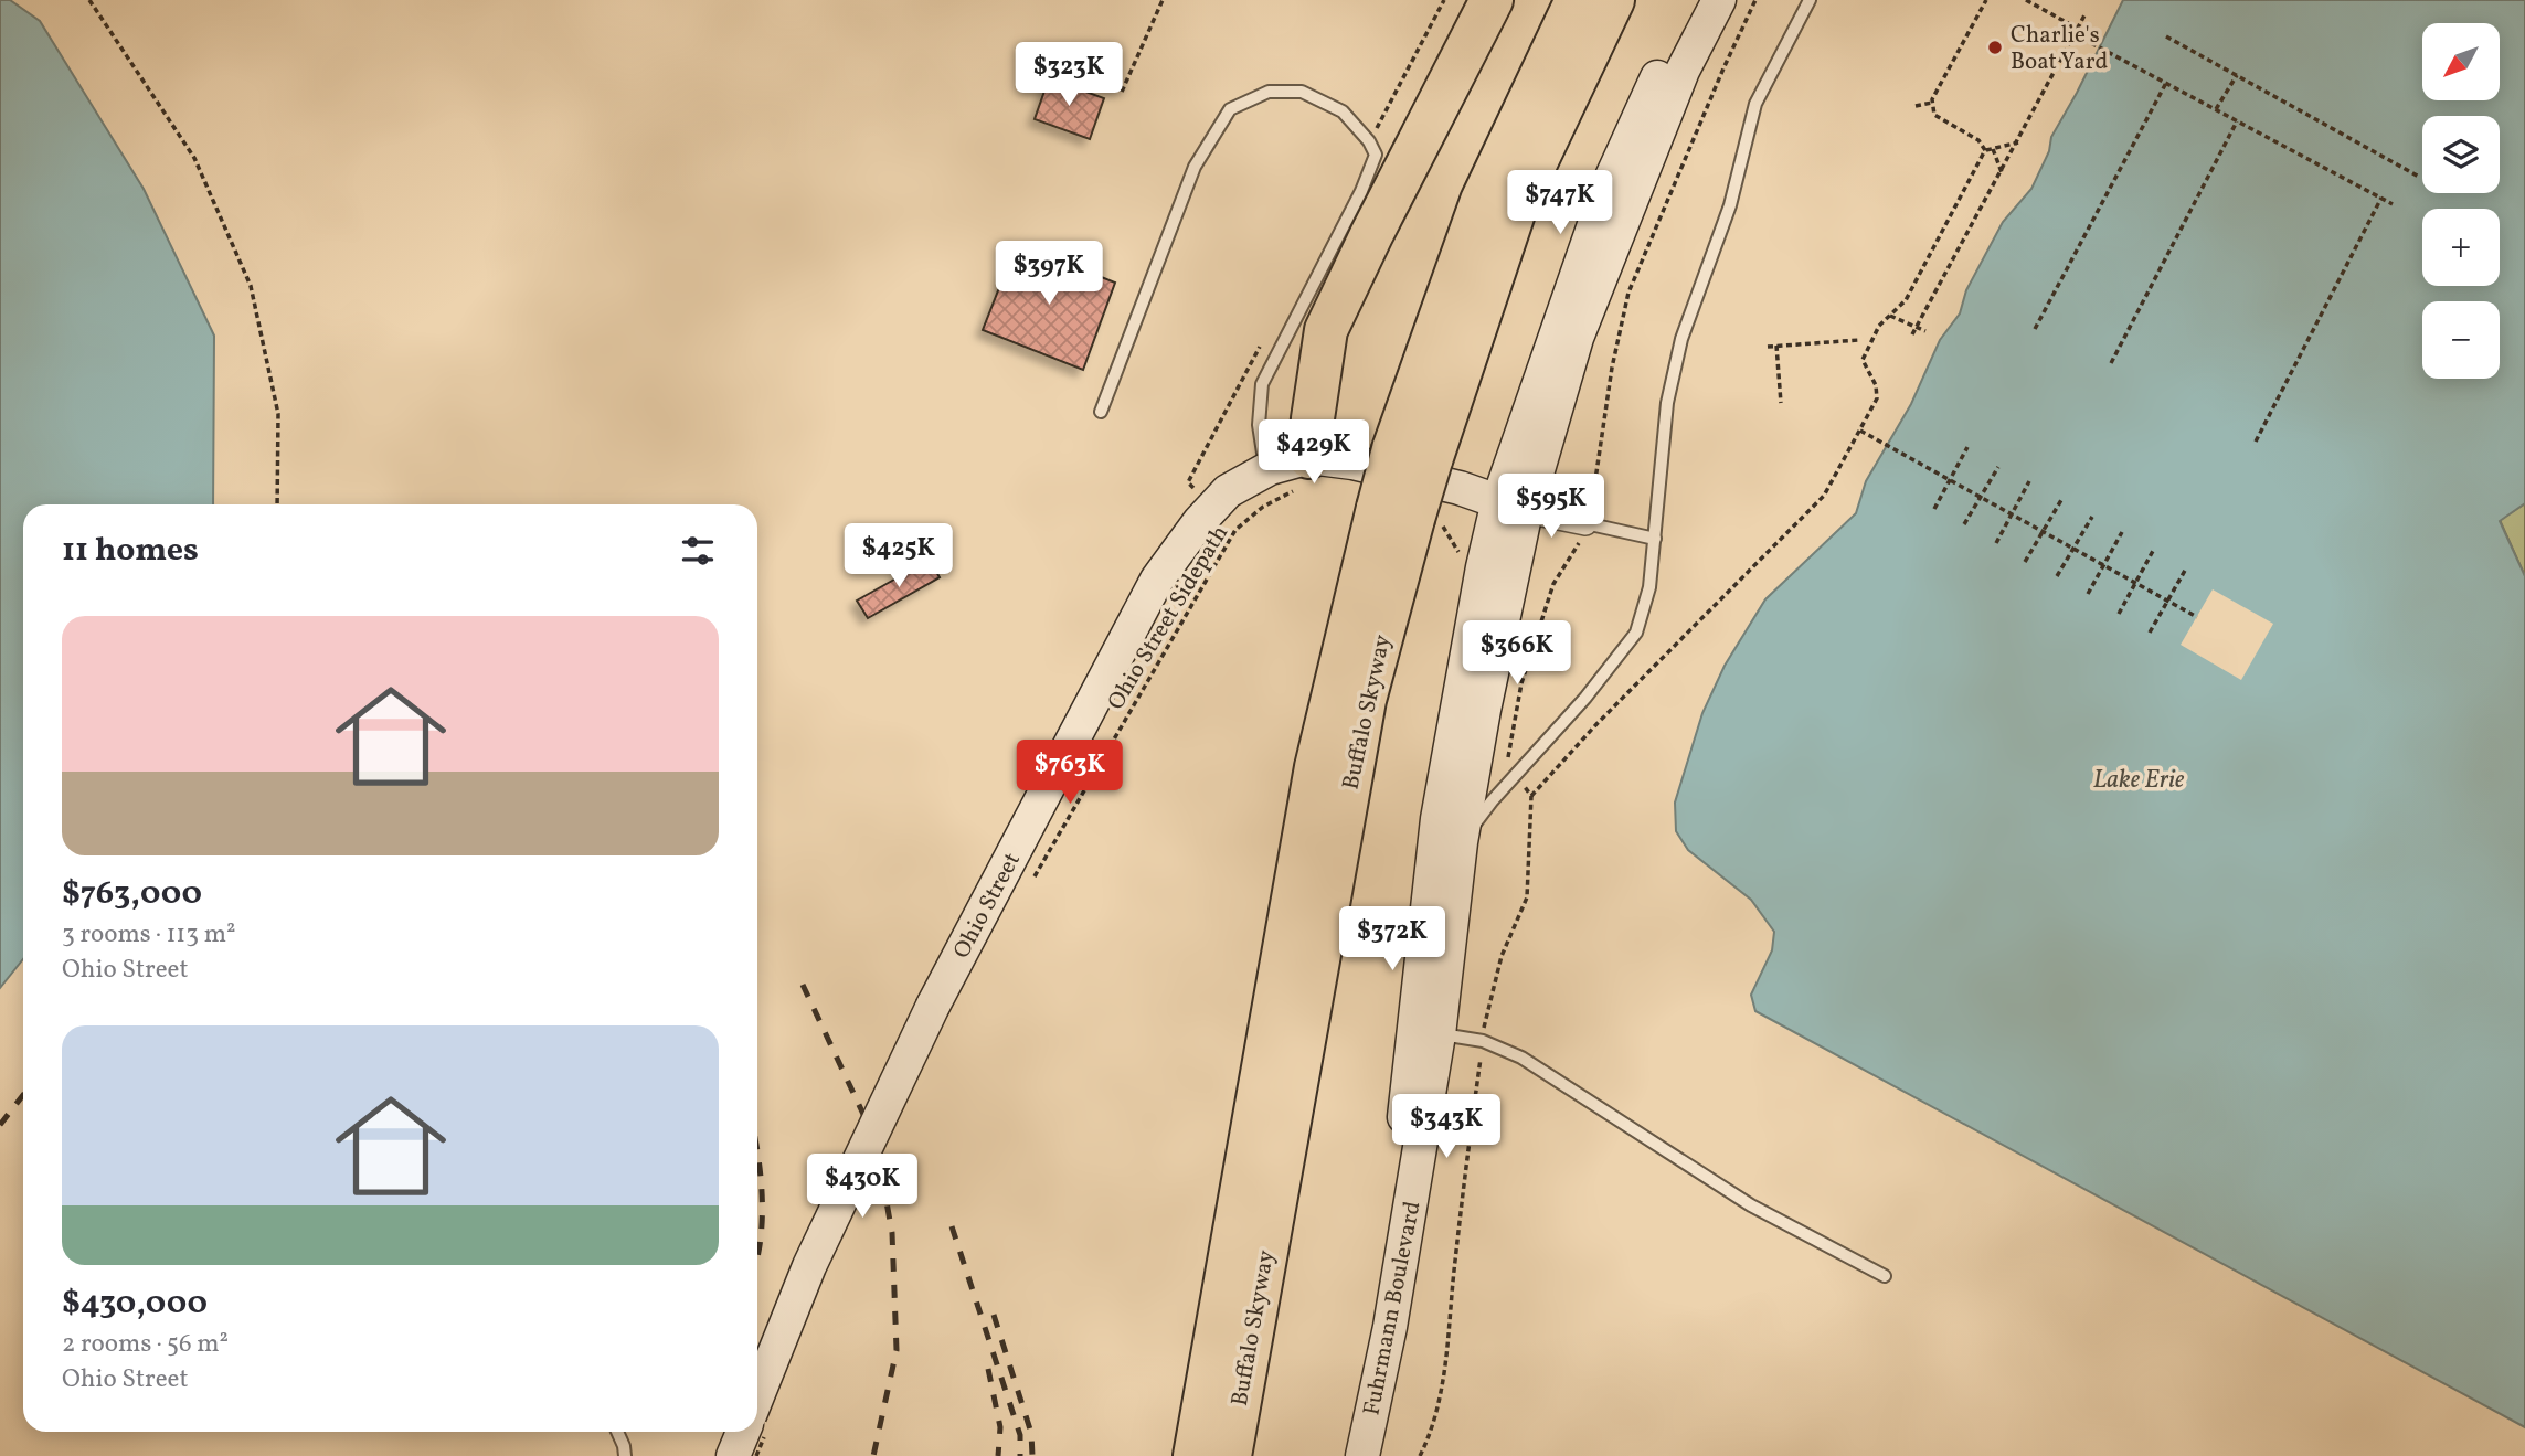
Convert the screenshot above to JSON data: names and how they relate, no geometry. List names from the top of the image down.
{
  "streets": {
    "highway": ["Buffalo Skyway"],
    "street": ["Ohio Street", "Fuhrmann Boulevard"],
    "path": ["Ohio Street Sidepath"]
  },
  "crossings": [
    ["Ohio Street Sidepath", "Ohio Street"],
    ["Ohio Street", "Fuhrmann Boulevard"]
  ],
  "water": ["Lake Erie"],
  "places": ["Charlie's Boat Yard"],
  "north": "bottom left",
  "page": {
    "map_buttons": ["+", "−"],
    "price": [
      "$323K",
      "$747K",
      "$397K",
      "$429K",
      "$595K",
      "$425K",
      "$366K",
      "$763K",
      "$372K",
      "$343K",
      "$430K"
    ],
    "heading": "11 homes",
    "list": [
      {
        "name": "$763,000",
        "note": "3 rooms · 113 m² · Ohio Street"
      },
      {
        "name": "$430,000",
        "note": "2 rooms · 56 m² · Ohio Street"
      }
    ]
  }
}
